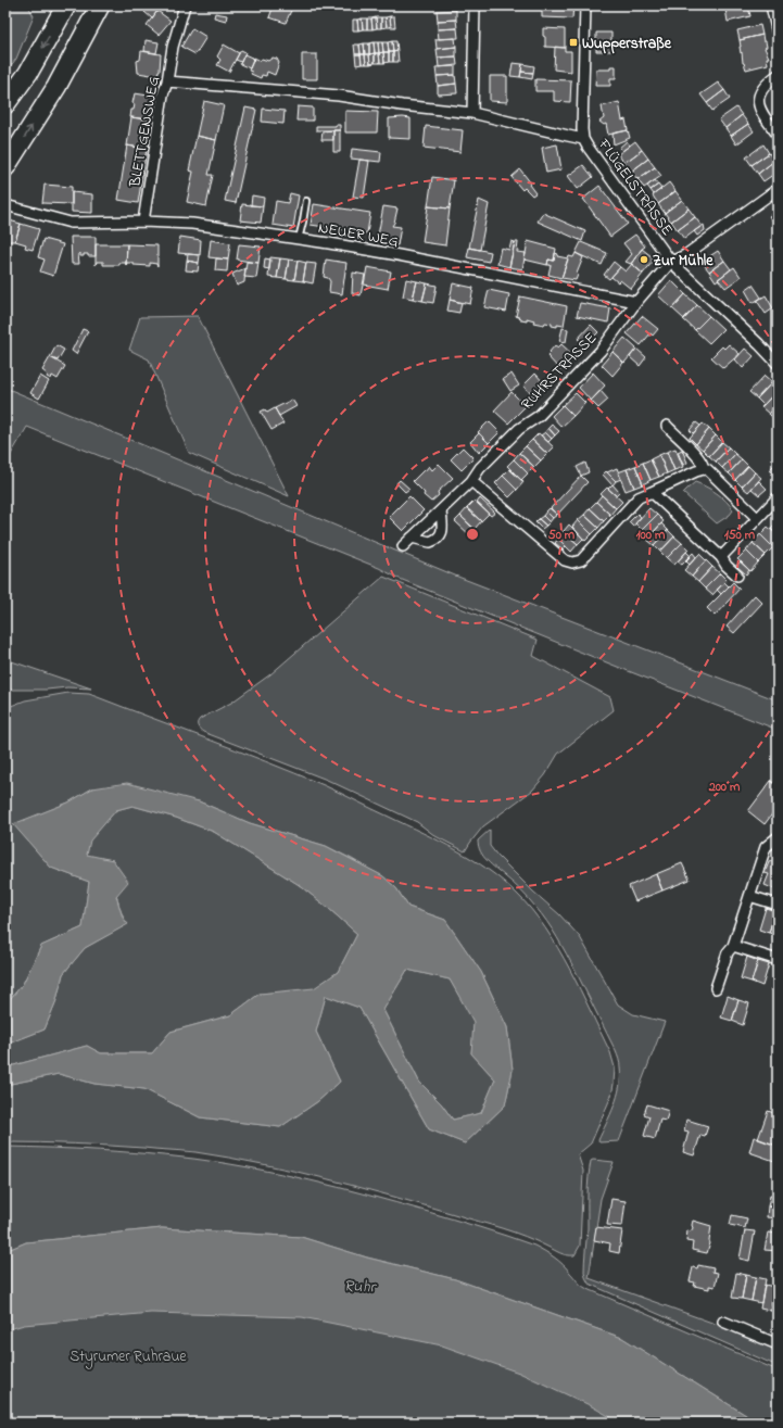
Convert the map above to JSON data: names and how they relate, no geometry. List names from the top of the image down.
{
  "streets": {
    "street": [
      "BLETTGENSWEG",
      "FLÜGELSTRASSE",
      "NEUER WEG",
      "RUHRSTRASSE"
    ]
  },
  "crossings": [
    ["BLETTGENSWEG", "NEUER WEG"],
    ["FLÜGELSTRASSE", "RUHRSTRASSE"],
    ["NEUER WEG", "RUHRSTRASSE"]
  ],
  "water": ["Ruhr"],
  "parks": ["Styrumer Ruhraue"],
  "places": {
    "transit": ["Wupperstraße"],
    "other": ["Zur Mühle"]
  },
  "rings": [
    "50 m",
    "100 m",
    "150 m",
    "200 m"
  ]
}
